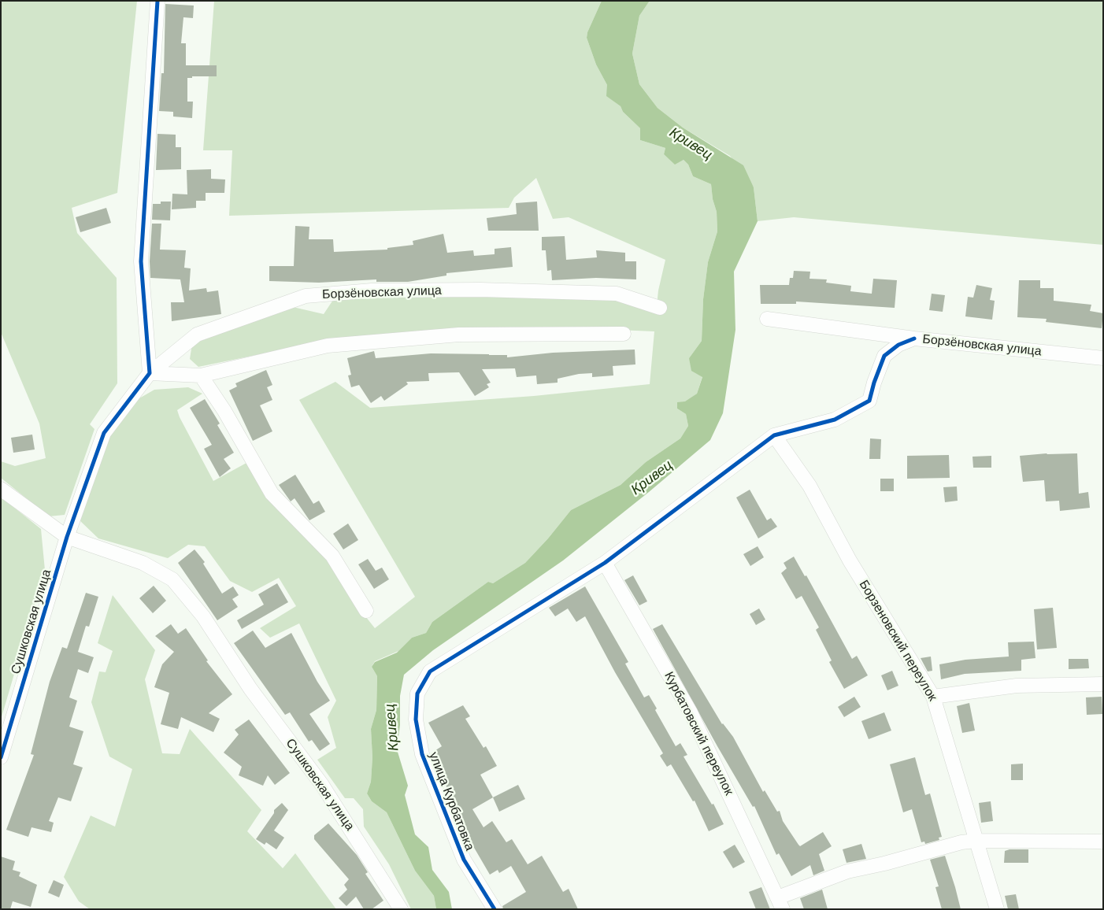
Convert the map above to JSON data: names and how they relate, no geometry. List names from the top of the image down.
{
  "streets": {
    "street": [
      "Борзёновская улица",
      "Сушковская улица",
      "Борзеновский переулок",
      "Курбатовский переулок",
      "улица Курбатовка"
    ]
  },
  "crossings": [
    ["Борзёновская улица", "Сушковская улица"],
    ["Курбатовский переулок", "улица Курбатовка"]
  ],
  "water": ["Кривец"]
}
